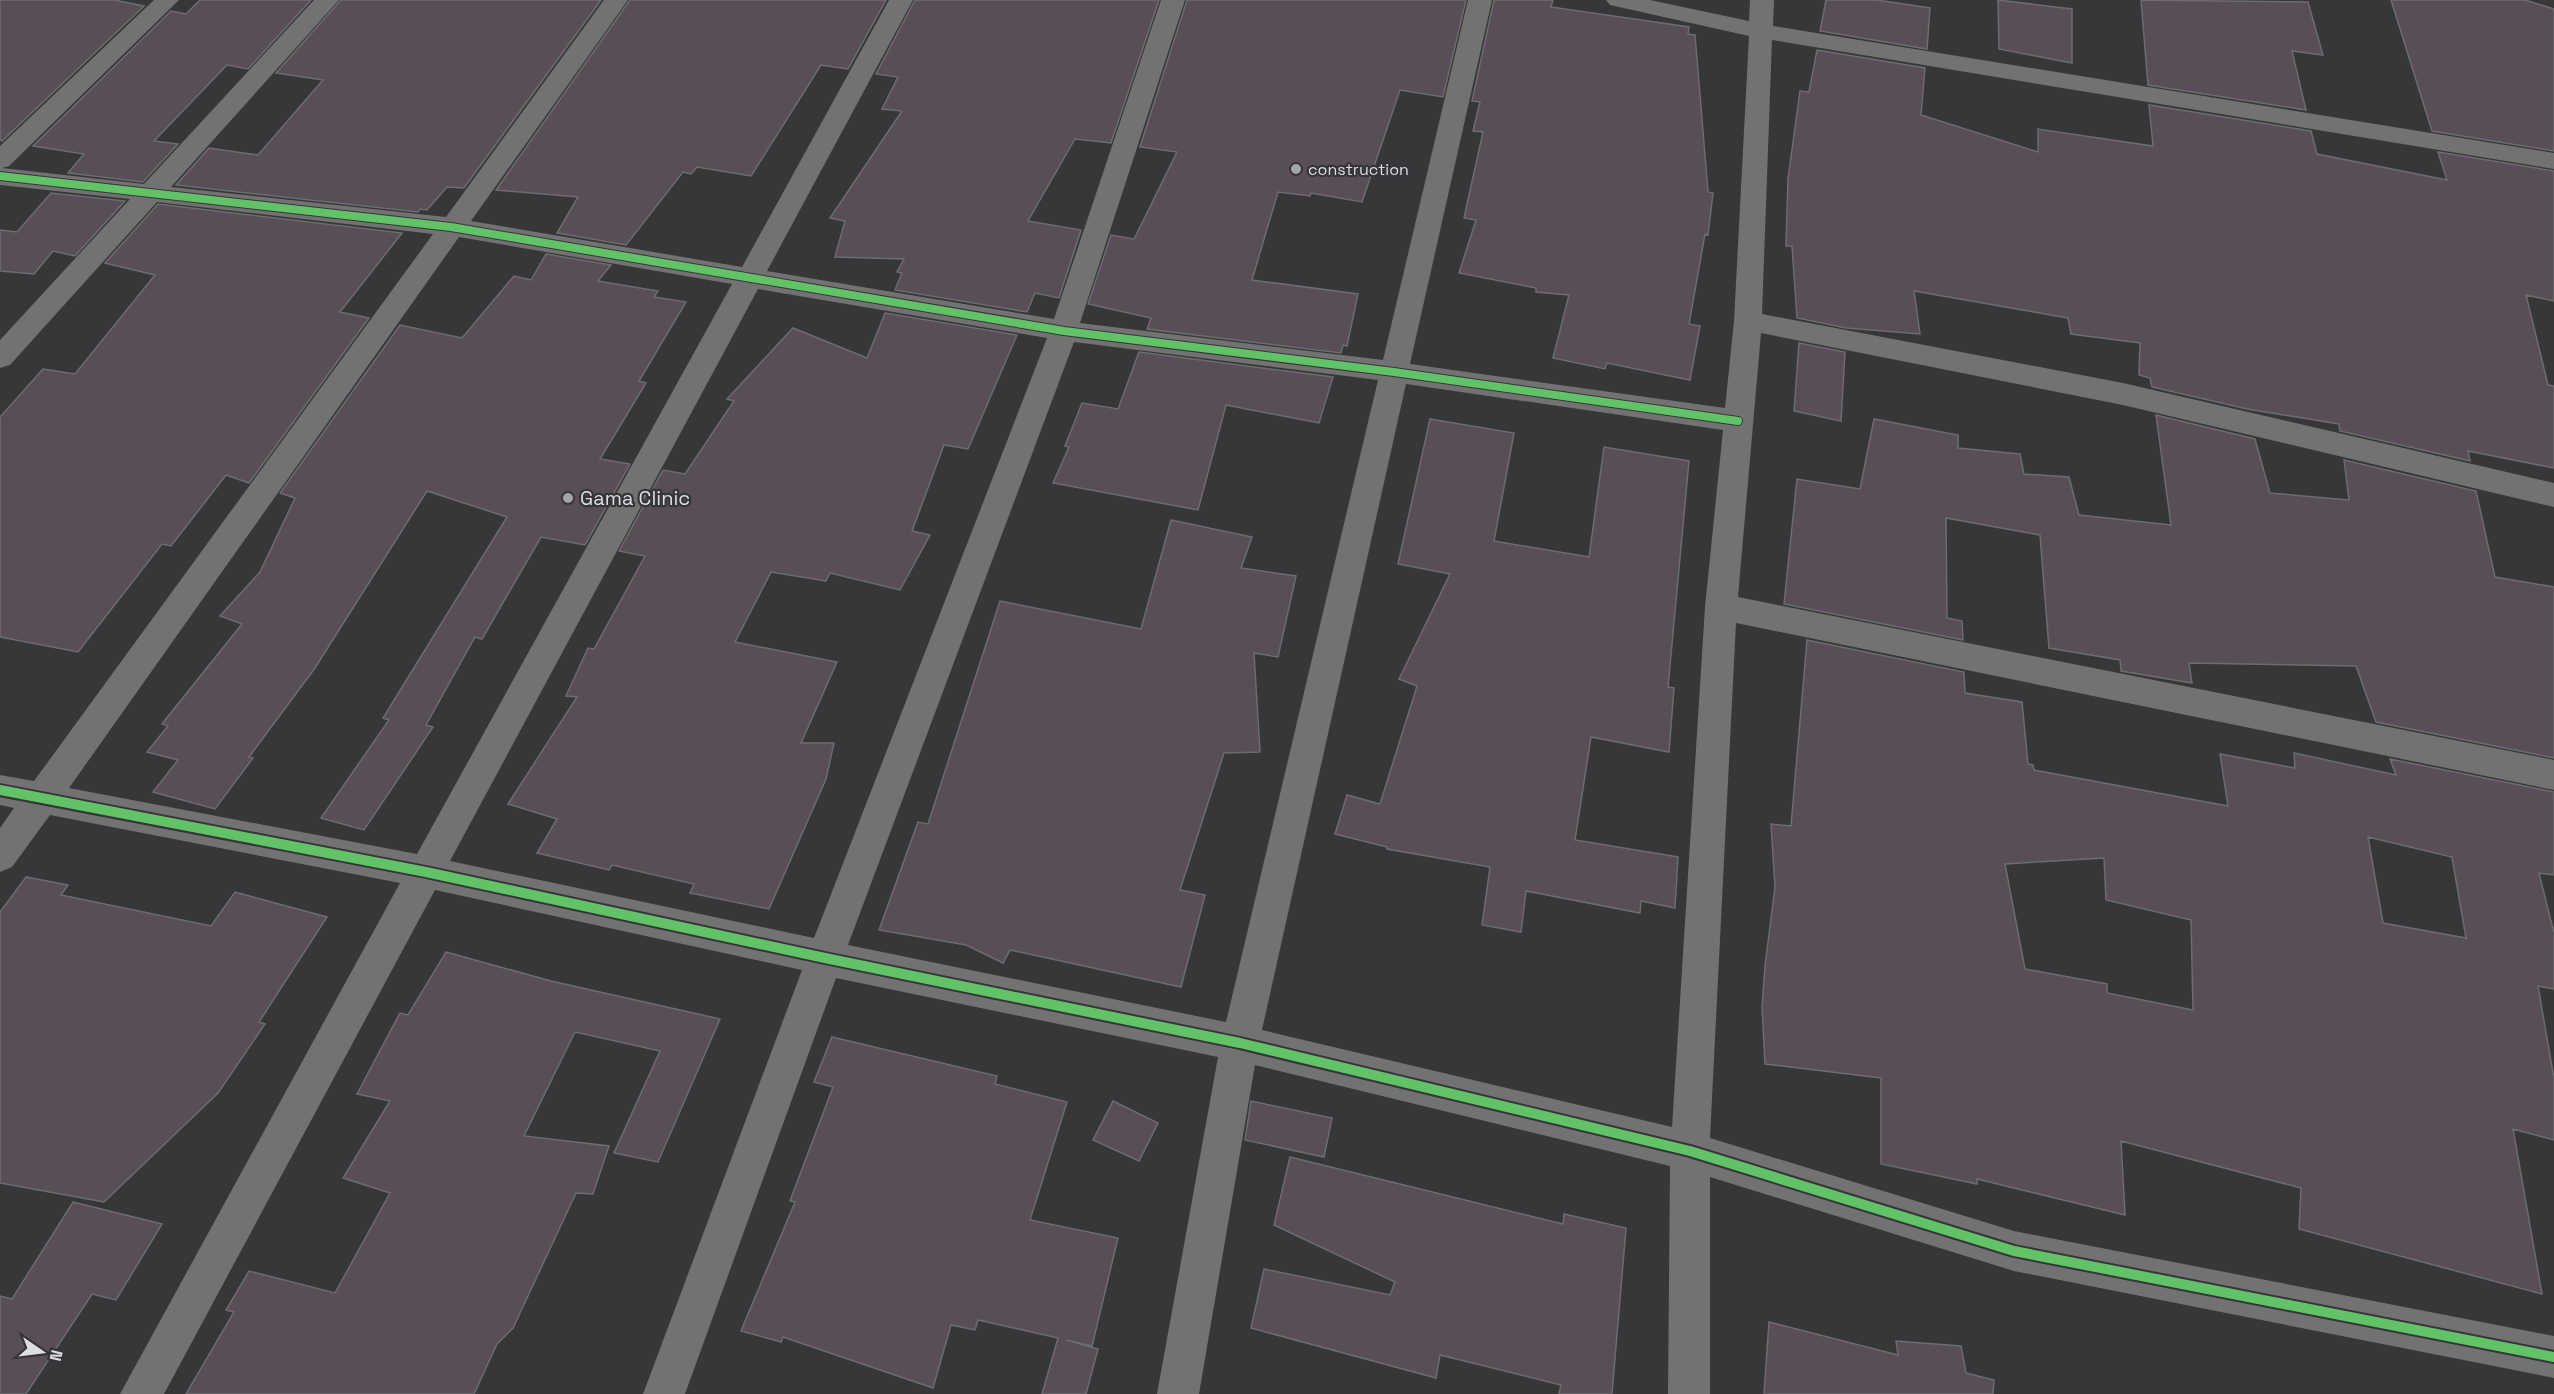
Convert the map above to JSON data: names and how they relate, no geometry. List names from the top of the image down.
{
  "places": ["construction", "Gama Clinic"],
  "north": "right"
}
